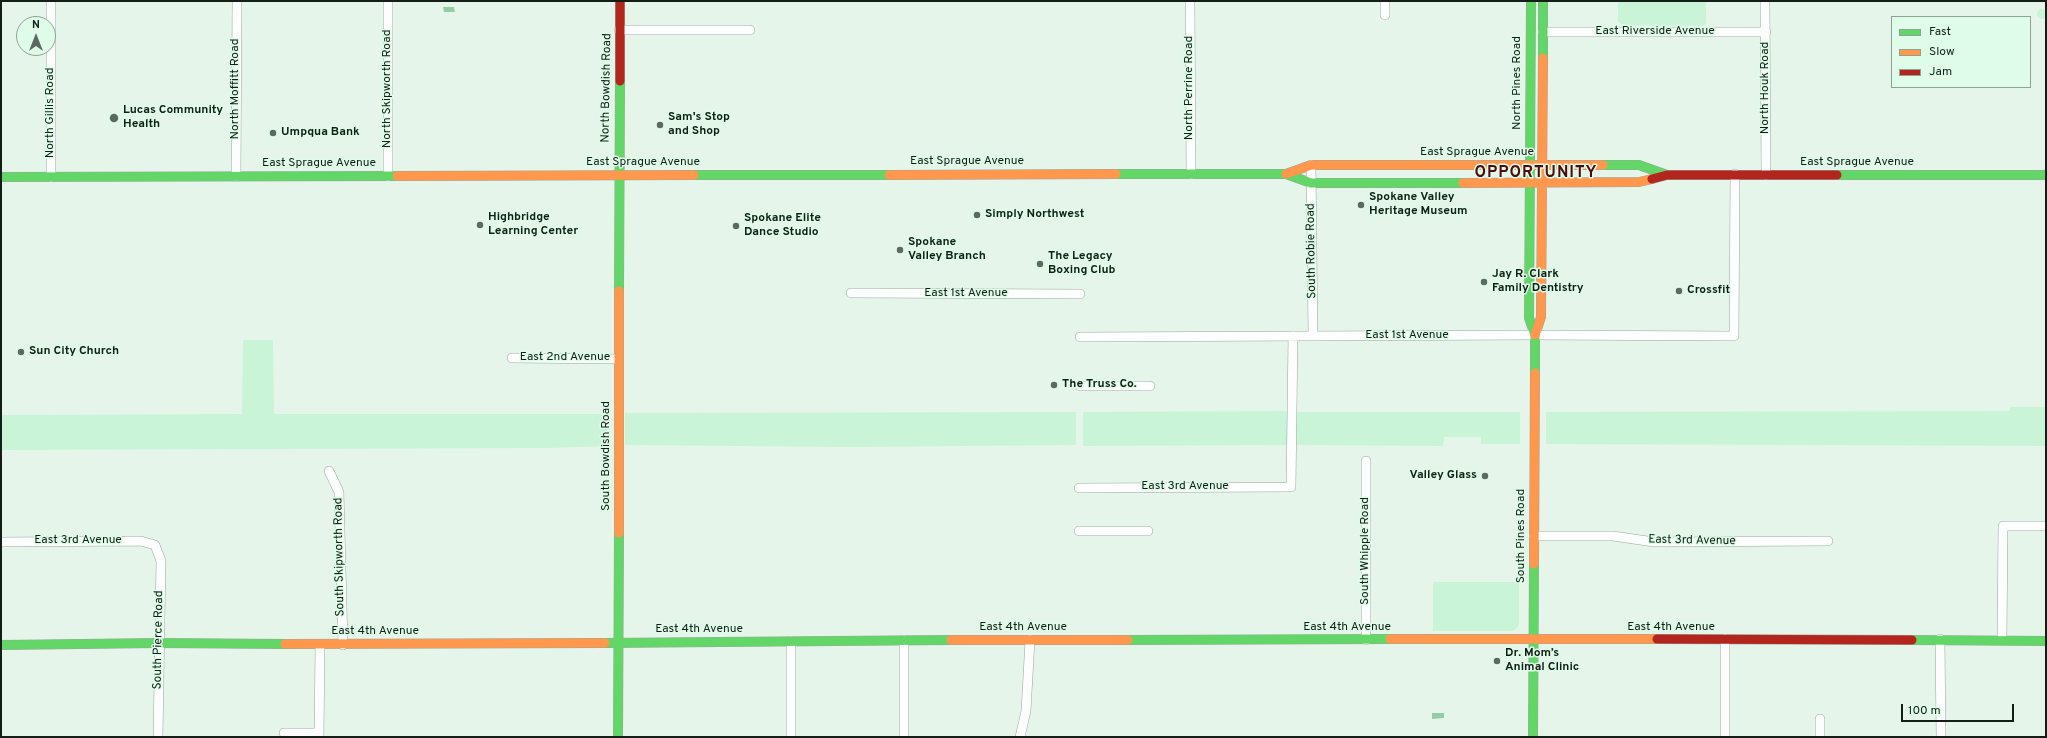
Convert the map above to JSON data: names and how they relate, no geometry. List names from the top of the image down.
{
  "streets": {
    "main road": [
      "North Pines Road",
      "North Bowdish Road",
      "East Sprague Avenue",
      "South Bowdish Road",
      "South Pines Road",
      "East 4th Avenue"
    ],
    "street": [
      "East Riverside Avenue",
      "North Perrine Road",
      "North Houk Road",
      "North Moffitt Road",
      "North Skipworth Road",
      "North Gillis Road",
      "South Robie Road",
      "East 1st Avenue",
      "East 2nd Avenue",
      "East 3rd Avenue",
      "South Whipple Road",
      "South Skipworth Road",
      "South Pierce Road"
    ]
  },
  "crossings": [
    ["East Riverside Avenue", "North Pines Road"],
    ["East Riverside Avenue", "North Houk Road"],
    ["North Pines Road", "East Sprague Avenue"],
    ["North Pines Road", "South Pines Road"],
    ["North Bowdish Road", "East Sprague Avenue"],
    ["North Bowdish Road", "South Bowdish Road"],
    ["North Perrine Road", "East Sprague Avenue"],
    ["North Houk Road", "East Sprague Avenue"],
    ["North Moffitt Road", "East Sprague Avenue"],
    ["North Skipworth Road", "East Sprague Avenue"],
    ["North Gillis Road", "East Sprague Avenue"],
    ["East Sprague Avenue", "South Robie Road"],
    ["East Sprague Avenue", "East 1st Avenue"],
    ["East Sprague Avenue", "South Bowdish Road"],
    ["East Sprague Avenue", "South Pines Road"],
    ["South Robie Road", "East 1st Avenue"],
    ["East 1st Avenue", "East 3rd Avenue"],
    ["East 1st Avenue", "South Pines Road"],
    ["East 2nd Avenue", "South Bowdish Road"],
    ["South Bowdish Road", "East 4th Avenue"],
    ["East 3rd Avenue", "South Pines Road"],
    ["East 3rd Avenue", "South Pierce Road"],
    ["South Pines Road", "East 4th Avenue"],
    ["South Whipple Road", "East 4th Avenue"],
    ["South Skipworth Road", "East 4th Avenue"],
    ["East 4th Avenue", "South Pierce Road"]
  ],
  "districts": ["OPPORTUNITY"],
  "places": [
    "Lucas Community Health",
    "Sam's Stop and Shop",
    "Umpqua Bank",
    "Spokane Valley Heritage Museum",
    "Simply Northwest",
    "Highbridge Learning Center",
    "Spokane Elite Dance Studio",
    "Spokane Valley Branch",
    "The Legacy Boxing Club",
    "Jay R. Clark Family Dentistry",
    "Crossfit",
    "Sun City Church",
    "The Truss Co.",
    "Valley Glass",
    "Dr. Mom’s Animal Clinic"
  ],
  "legend": ["Fast", "Slow", "Jam"],
  "scale_bar": "100 m",
  "north": "top"
}
